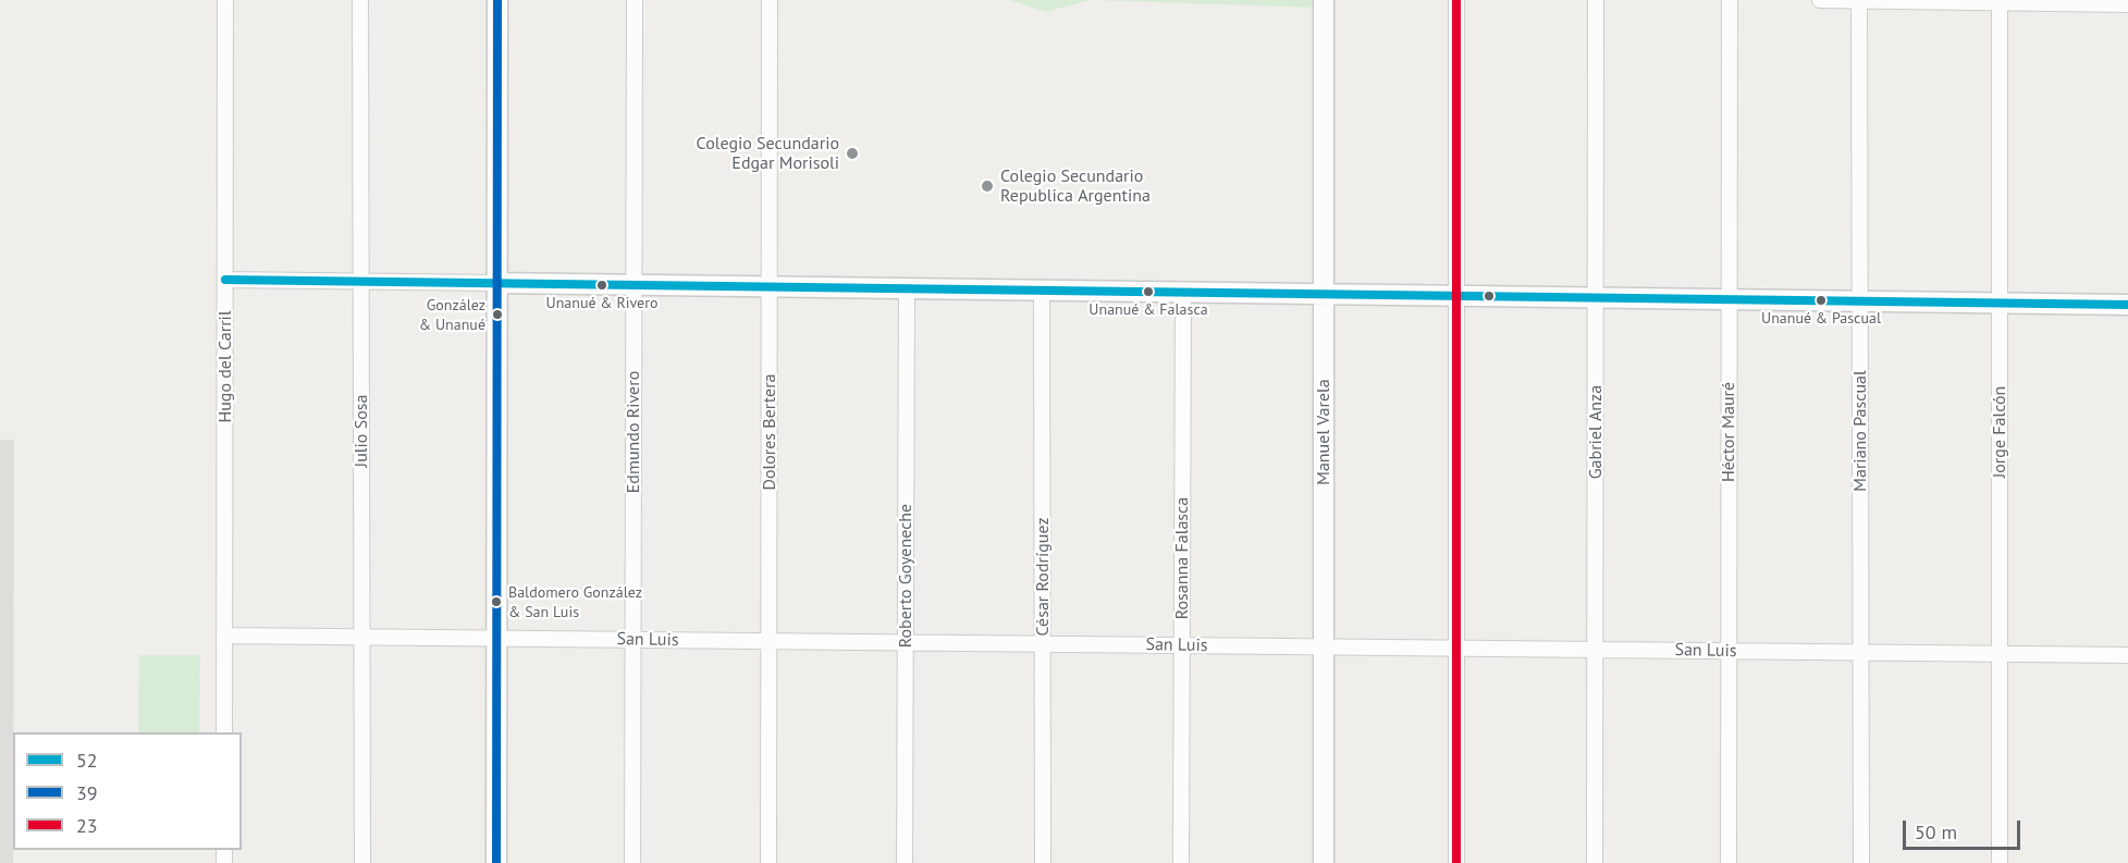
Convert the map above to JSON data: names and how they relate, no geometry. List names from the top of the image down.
{
  "streets": {
    "street": [
      "Hugo del Carril",
      "Julio Sosa",
      "Mariano Pascual",
      "Edmundo Rivero",
      "Dolores Bertera",
      "Manuel Varela",
      "Gabriel Anza",
      "Héctor Mauré",
      "Jorge Falcón",
      "Rosanna Falasca",
      "Roberto Goyeneche",
      "César Rodríguez",
      "San Luis"
    ]
  },
  "crossings": [
    ["Hugo del Carril", "San Luis"],
    ["Julio Sosa", "San Luis"],
    ["Mariano Pascual", "San Luis"],
    ["Edmundo Rivero", "San Luis"],
    ["Dolores Bertera", "San Luis"],
    ["Manuel Varela", "San Luis"],
    ["Gabriel Anza", "San Luis"],
    ["Héctor Mauré", "San Luis"],
    ["Jorge Falcón", "San Luis"],
    ["Rosanna Falasca", "San Luis"],
    ["Roberto Goyeneche", "San Luis"],
    ["César Rodríguez", "San Luis"]
  ],
  "places": [
    "Colegio Secundario Edgar Morisoli",
    "Colegio Secundario Republica Argentina",
    "Unanué & Rivero",
    "Unanué & Falasca",
    "Unanué & Pascual",
    "González & Unanué",
    "Baldomero González & San Luis"
  ],
  "lines": ["transit line 39", "transit line 23", "transit line 52"],
  "legend": ["52", "39", "23"],
  "scale_bar": "50 m"
}
